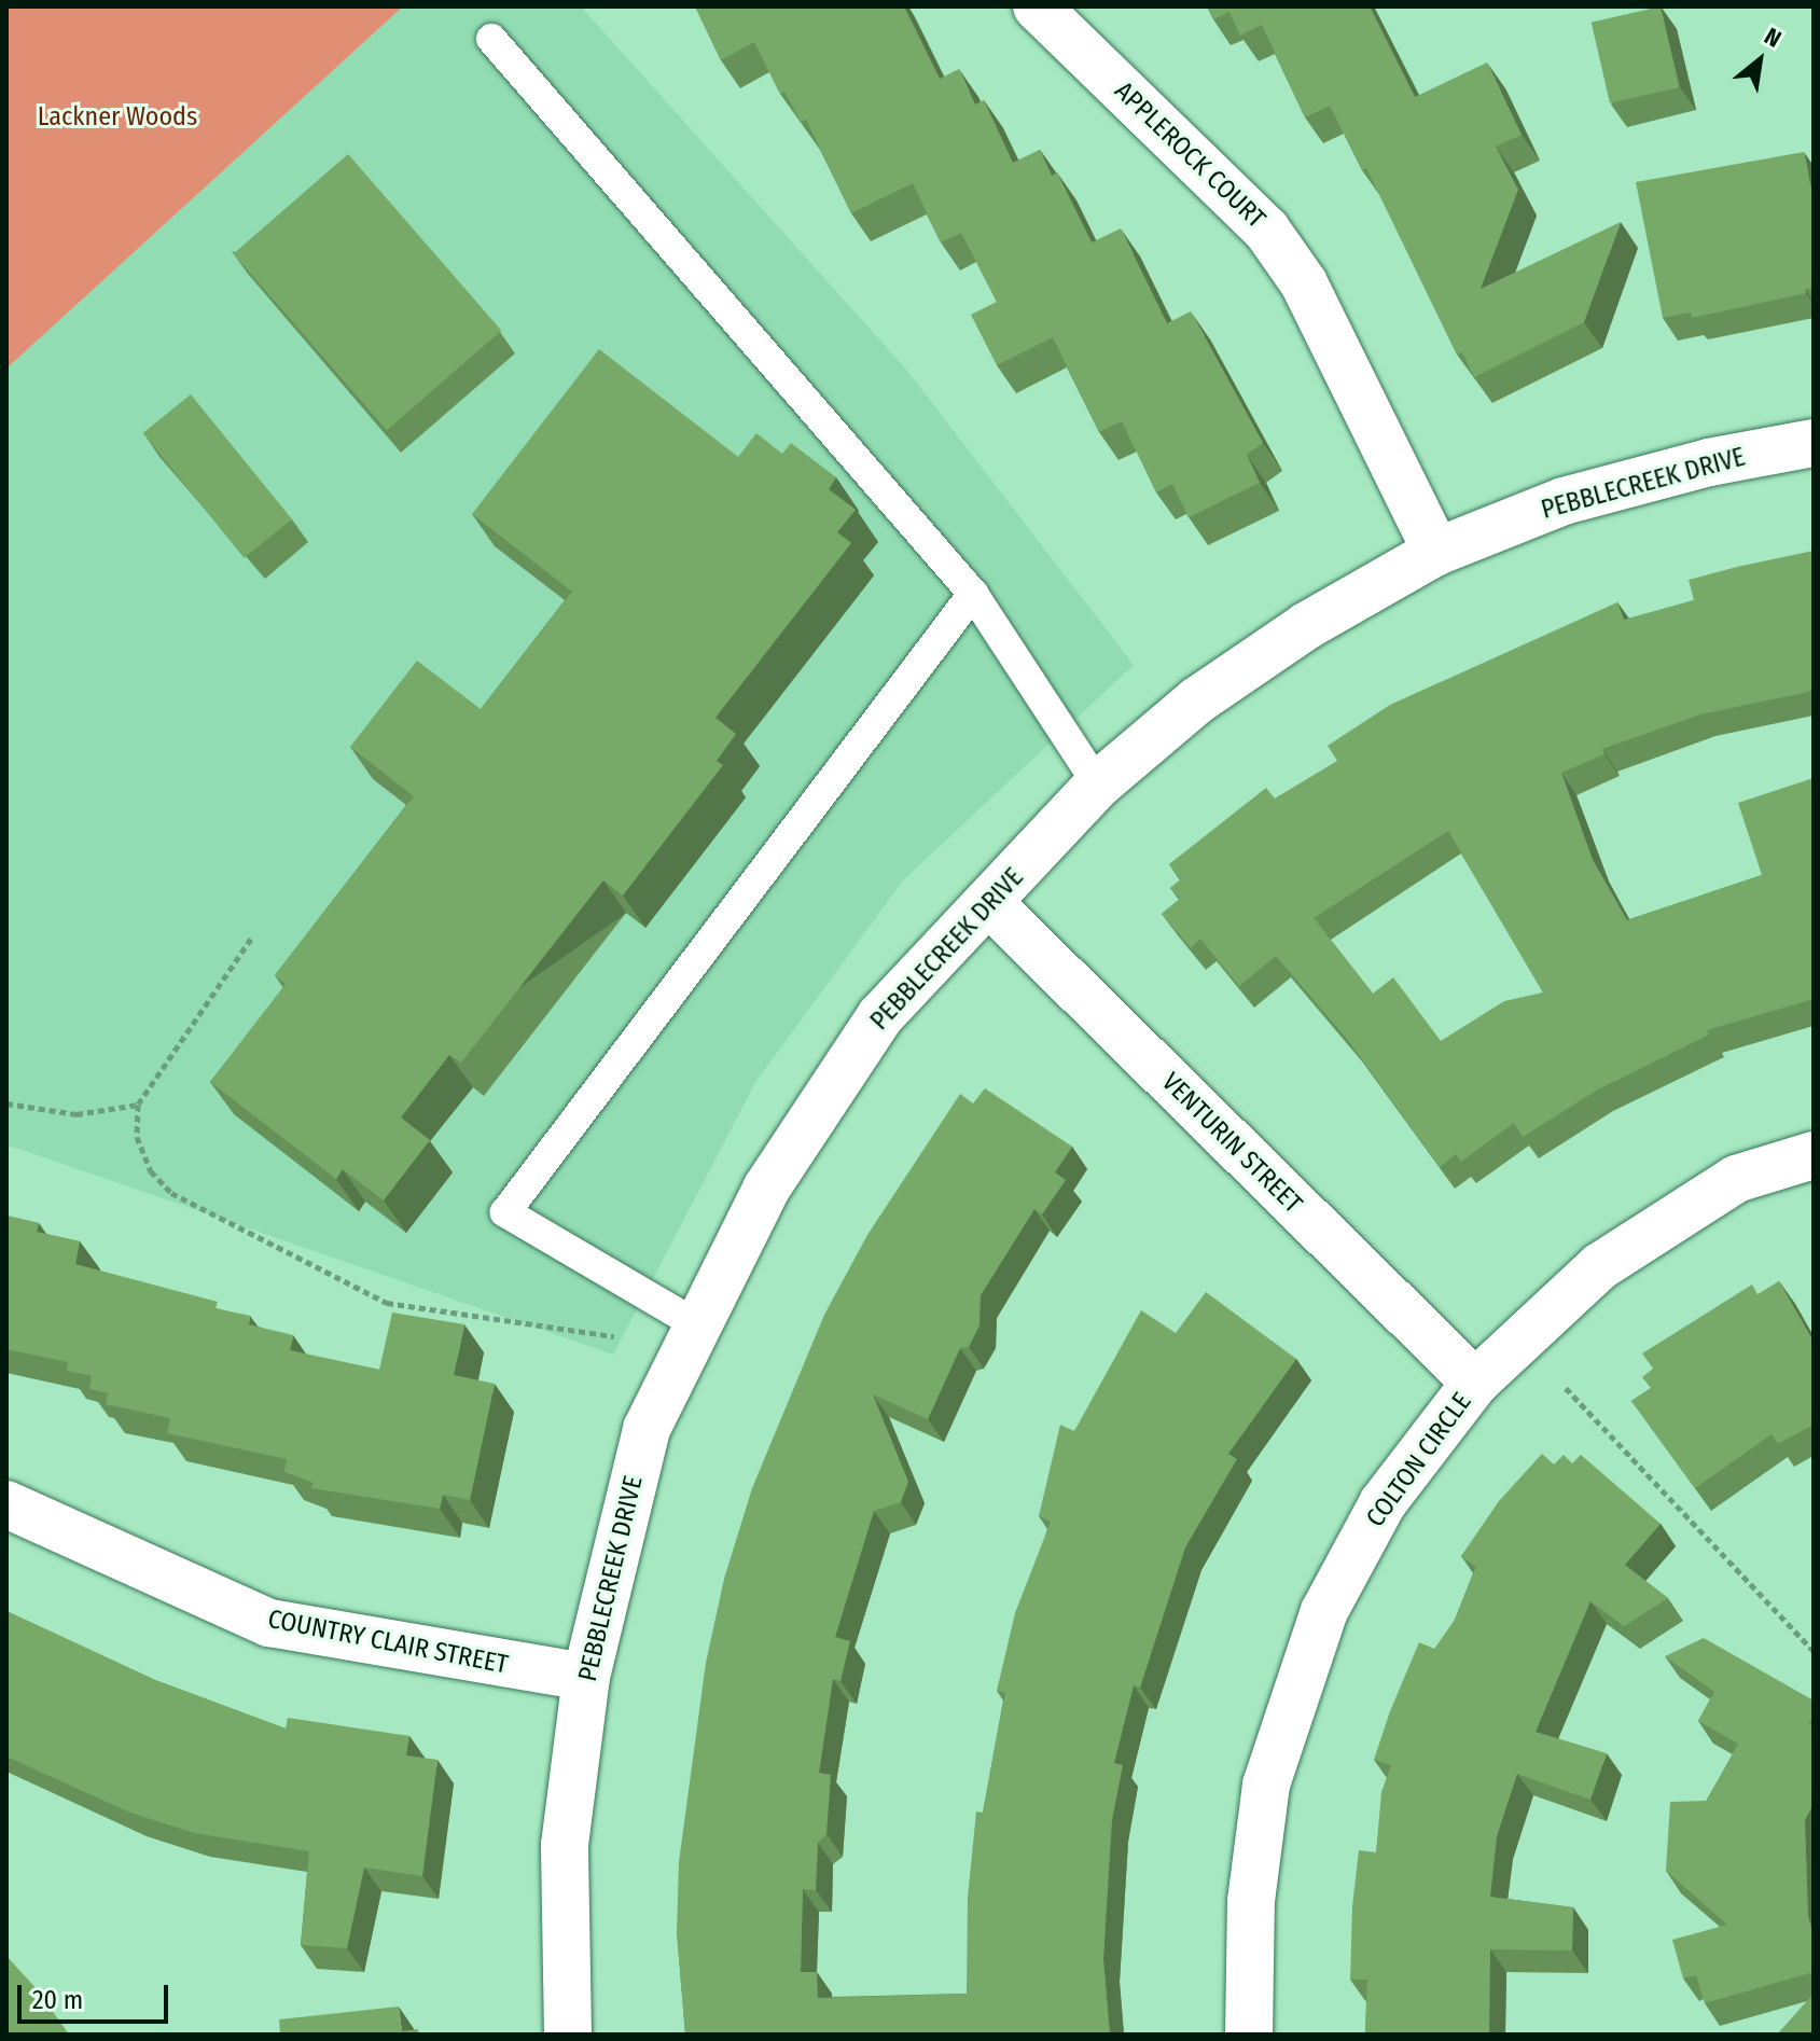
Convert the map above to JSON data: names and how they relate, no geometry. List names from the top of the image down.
{
  "streets": {
    "street": [
      "APPLEROCK COURT",
      "PEBBLECREEK DRIVE",
      "VENTURIN STREET",
      "COLTON CIRCLE",
      "COUNTRY CLAIR STREET"
    ]
  },
  "crossings": [
    ["APPLEROCK COURT", "PEBBLECREEK DRIVE"],
    ["PEBBLECREEK DRIVE", "VENTURIN STREET"],
    ["PEBBLECREEK DRIVE", "COUNTRY CLAIR STREET"],
    ["VENTURIN STREET", "COLTON CIRCLE"]
  ],
  "parks": ["Lackner Woods"],
  "scale_bar": "20 m",
  "north": "top right"
}
